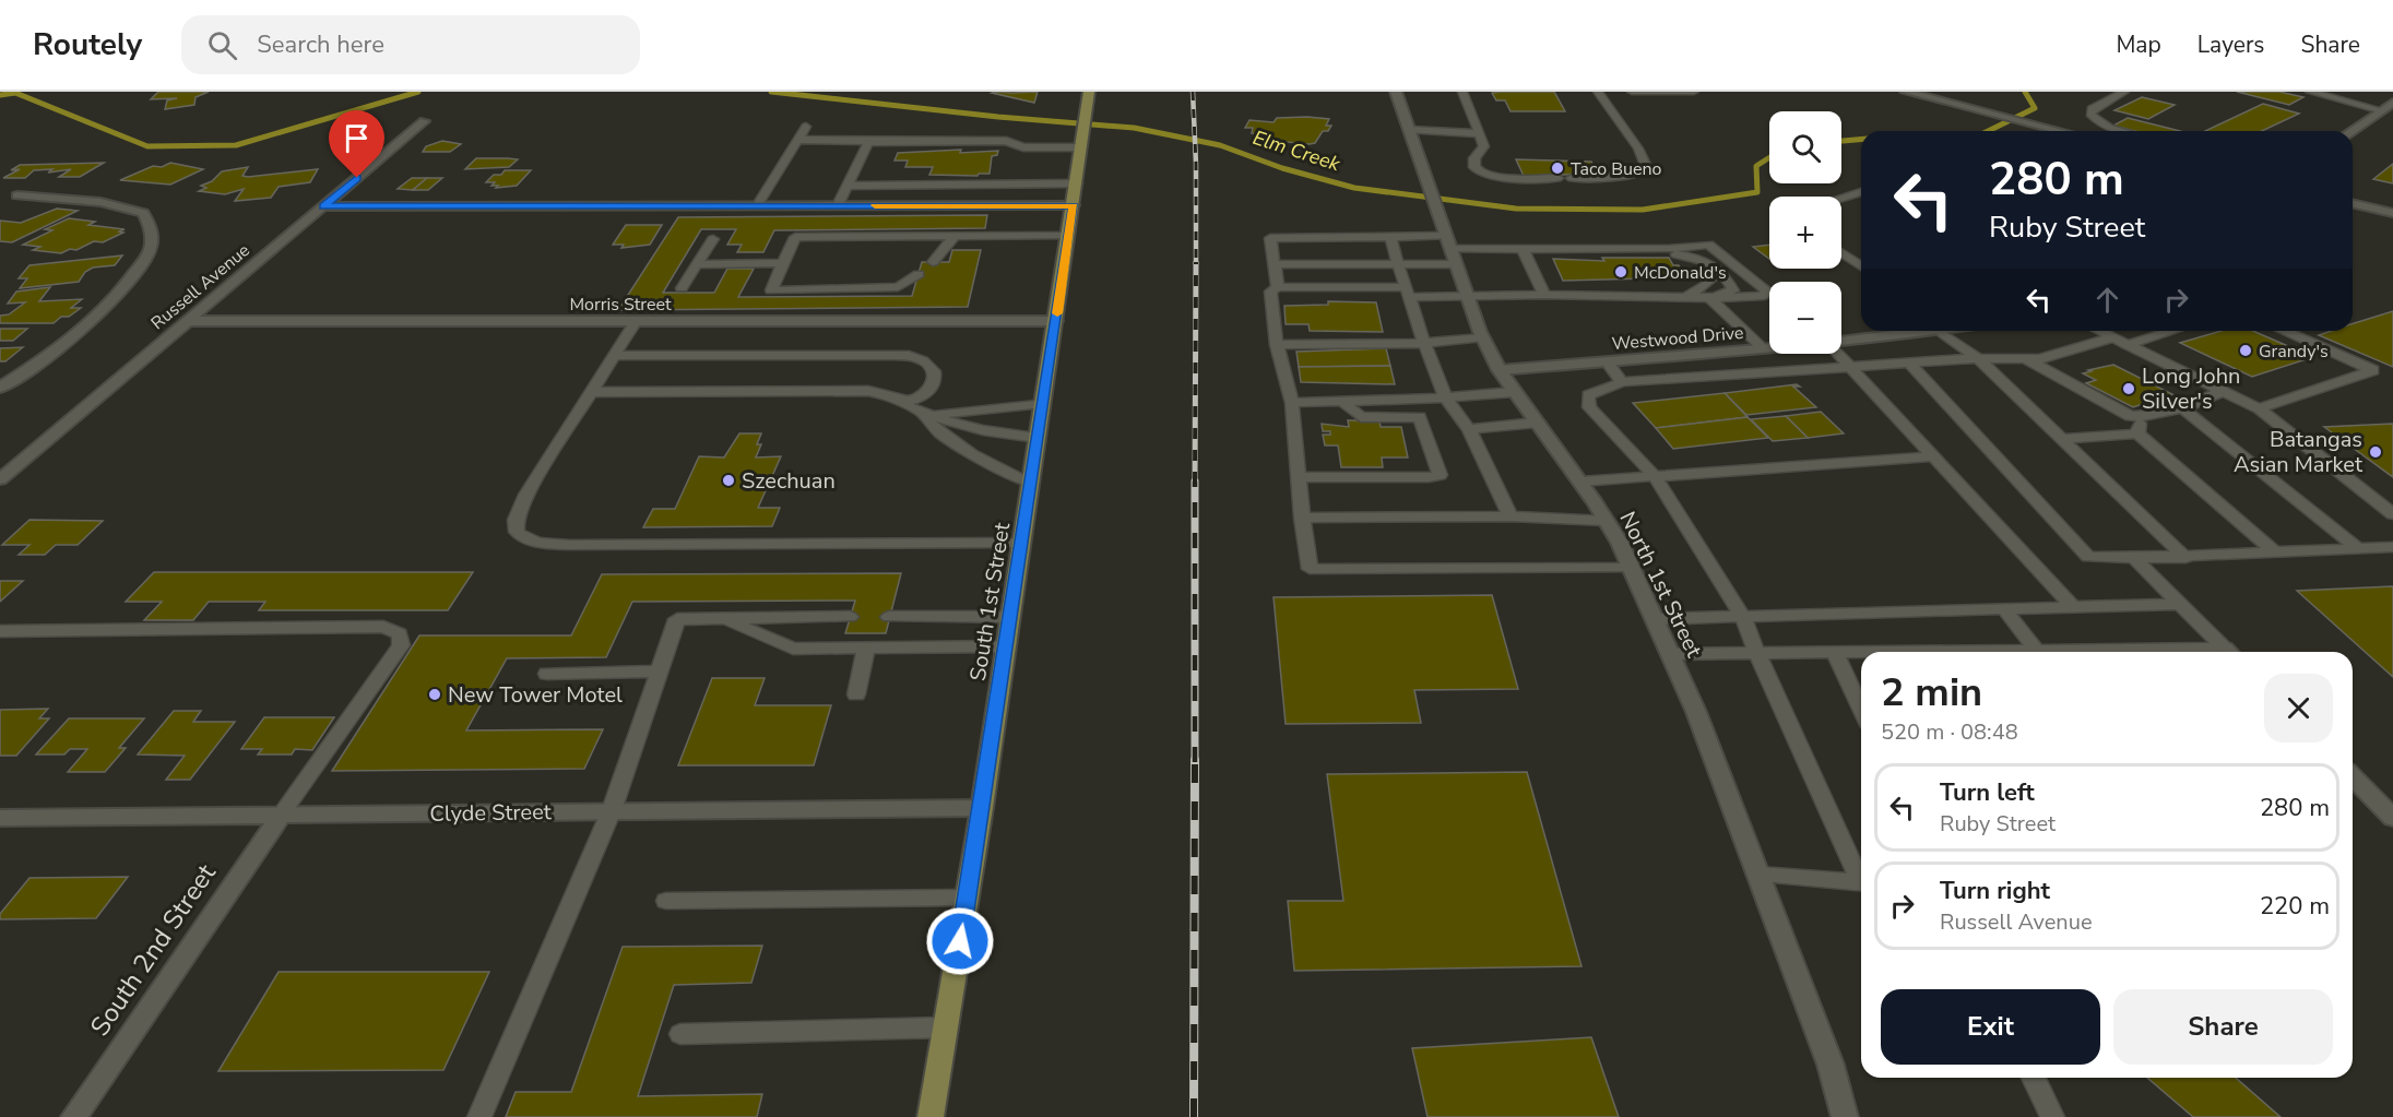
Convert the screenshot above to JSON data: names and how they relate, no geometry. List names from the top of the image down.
{
  "streets": {
    "main road": ["South 1st Street"],
    "street": [
      "Russell Avenue",
      "Morris Street",
      "Westwood Drive",
      "North 1st Street",
      "Clyde Street",
      "South 2nd Street"
    ]
  },
  "crossings": [
    ["Russell Avenue", "Morris Street"],
    ["Morris Street", "South 1st Street"],
    ["Westwood Drive", "North 1st Street"],
    ["South 1st Street", "Clyde Street"],
    ["Clyde Street", "South 2nd Street"]
  ],
  "water": ["Elm Creek"],
  "places": [
    "Taco Bueno",
    "McDonald's",
    "Grandy's",
    "Long John Silver's",
    "Batangas Asian Market",
    "Szechuan",
    "New Tower Motel"
  ],
  "page": {
    "header": "Routely",
    "search": "Search here",
    "nav": ["Map", "Layers", "Share"],
    "map_buttons": ["+", "−"],
    "turn": ["280 m", "Ruby Street"],
    "heading": ["2 min", "520 m · 08:48"],
    "list": [
      {
        "name": "Turn left",
        "note": "Ruby Street",
        "value": "280 m"
      },
      {
        "name": "Turn right",
        "note": "Russell Avenue",
        "value": "220 m"
      }
    ],
    "buttons": ["Exit", "Share"]
  }
}
